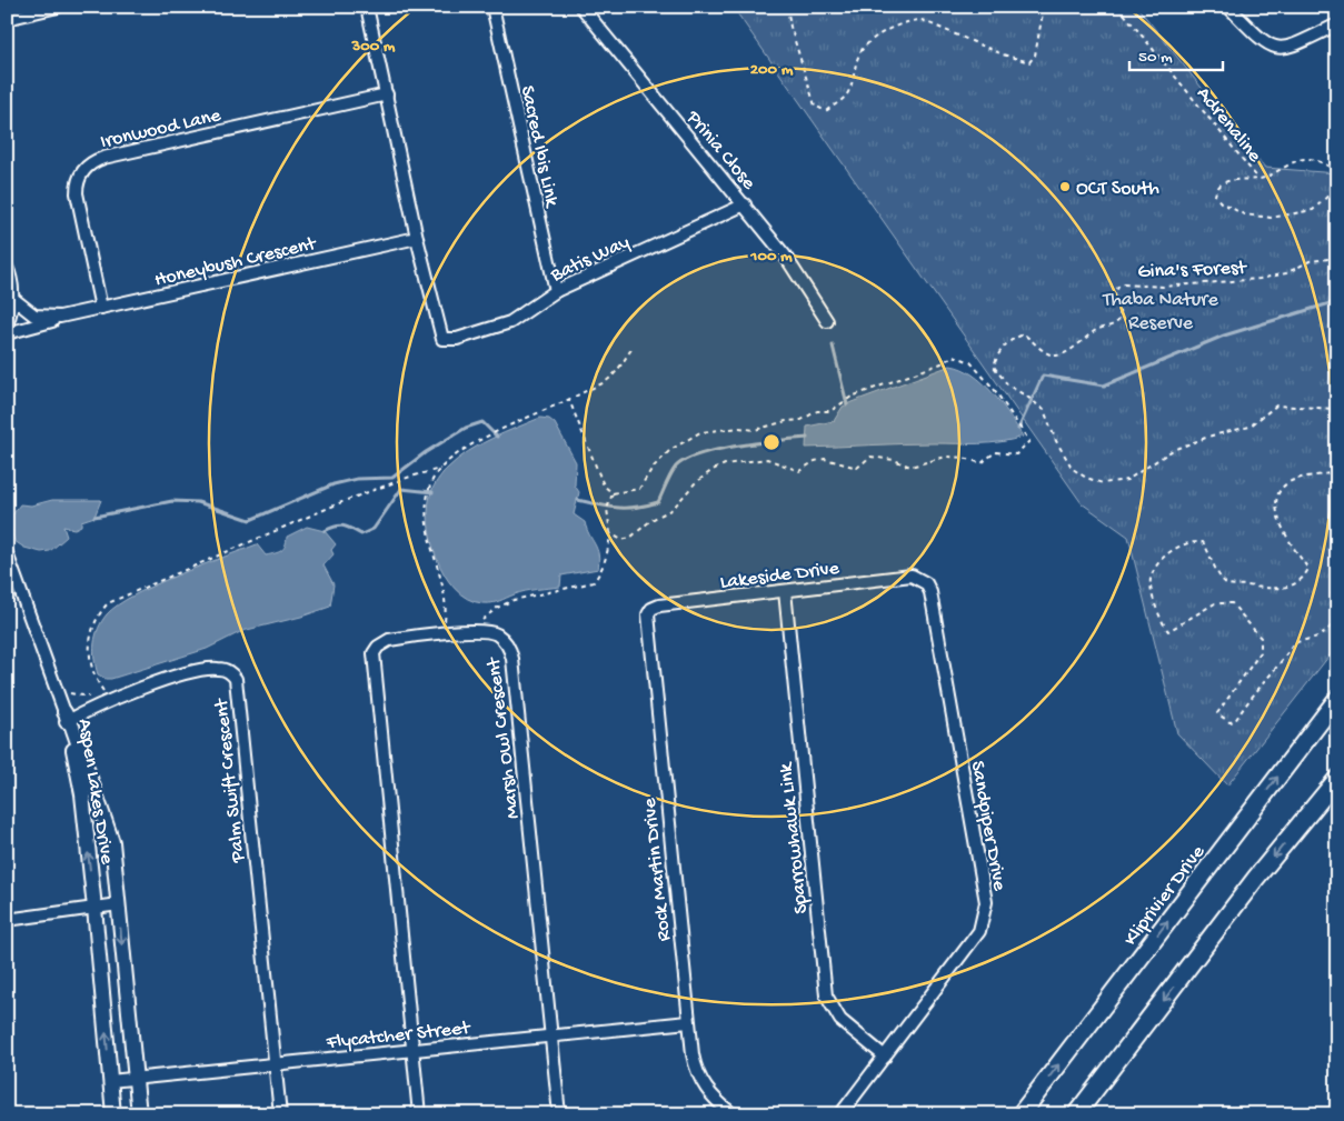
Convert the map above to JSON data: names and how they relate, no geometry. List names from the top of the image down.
{
  "streets": {
    "main road": ["Kliprivier Drive"],
    "street": [
      "Ironwood Lane",
      "Sacred Ibis Link",
      "Prinia Close",
      "Batis Way",
      "Honeybush Crescent",
      "Lakeside Drive",
      "Marsh Owl Crescent",
      "Palm Swift Crescent",
      "Aspen Lakes Drive",
      "Sandpiper Drive",
      "Sparrowhawk Link",
      "Rock Martin Drive",
      "Flycatcher Street"
    ],
    "path": ["Adrenaline", "Gina's Forest"]
  },
  "crossings": [
    ["Ironwood Lane", "Honeybush Crescent"],
    ["Sacred Ibis Link", "Batis Way"],
    ["Prinia Close", "Batis Way"],
    ["Batis Way", "Honeybush Crescent"],
    ["Lakeside Drive", "Sandpiper Drive"],
    ["Lakeside Drive", "Sparrowhawk Link"],
    ["Lakeside Drive", "Rock Martin Drive"],
    ["Marsh Owl Crescent", "Flycatcher Street"],
    ["Palm Swift Crescent", "Aspen Lakes Drive"],
    ["Palm Swift Crescent", "Flycatcher Street"],
    ["Aspen Lakes Drive", "Flycatcher Street"],
    ["Sandpiper Drive", "Sparrowhawk Link"],
    ["Rock Martin Drive", "Flycatcher Street"]
  ],
  "parks": ["Thaba Nature Reserve"],
  "places": ["OCT South"],
  "scale_bar": "50 m",
  "rings": ["300 m", "200 m", "100 m"]
}
